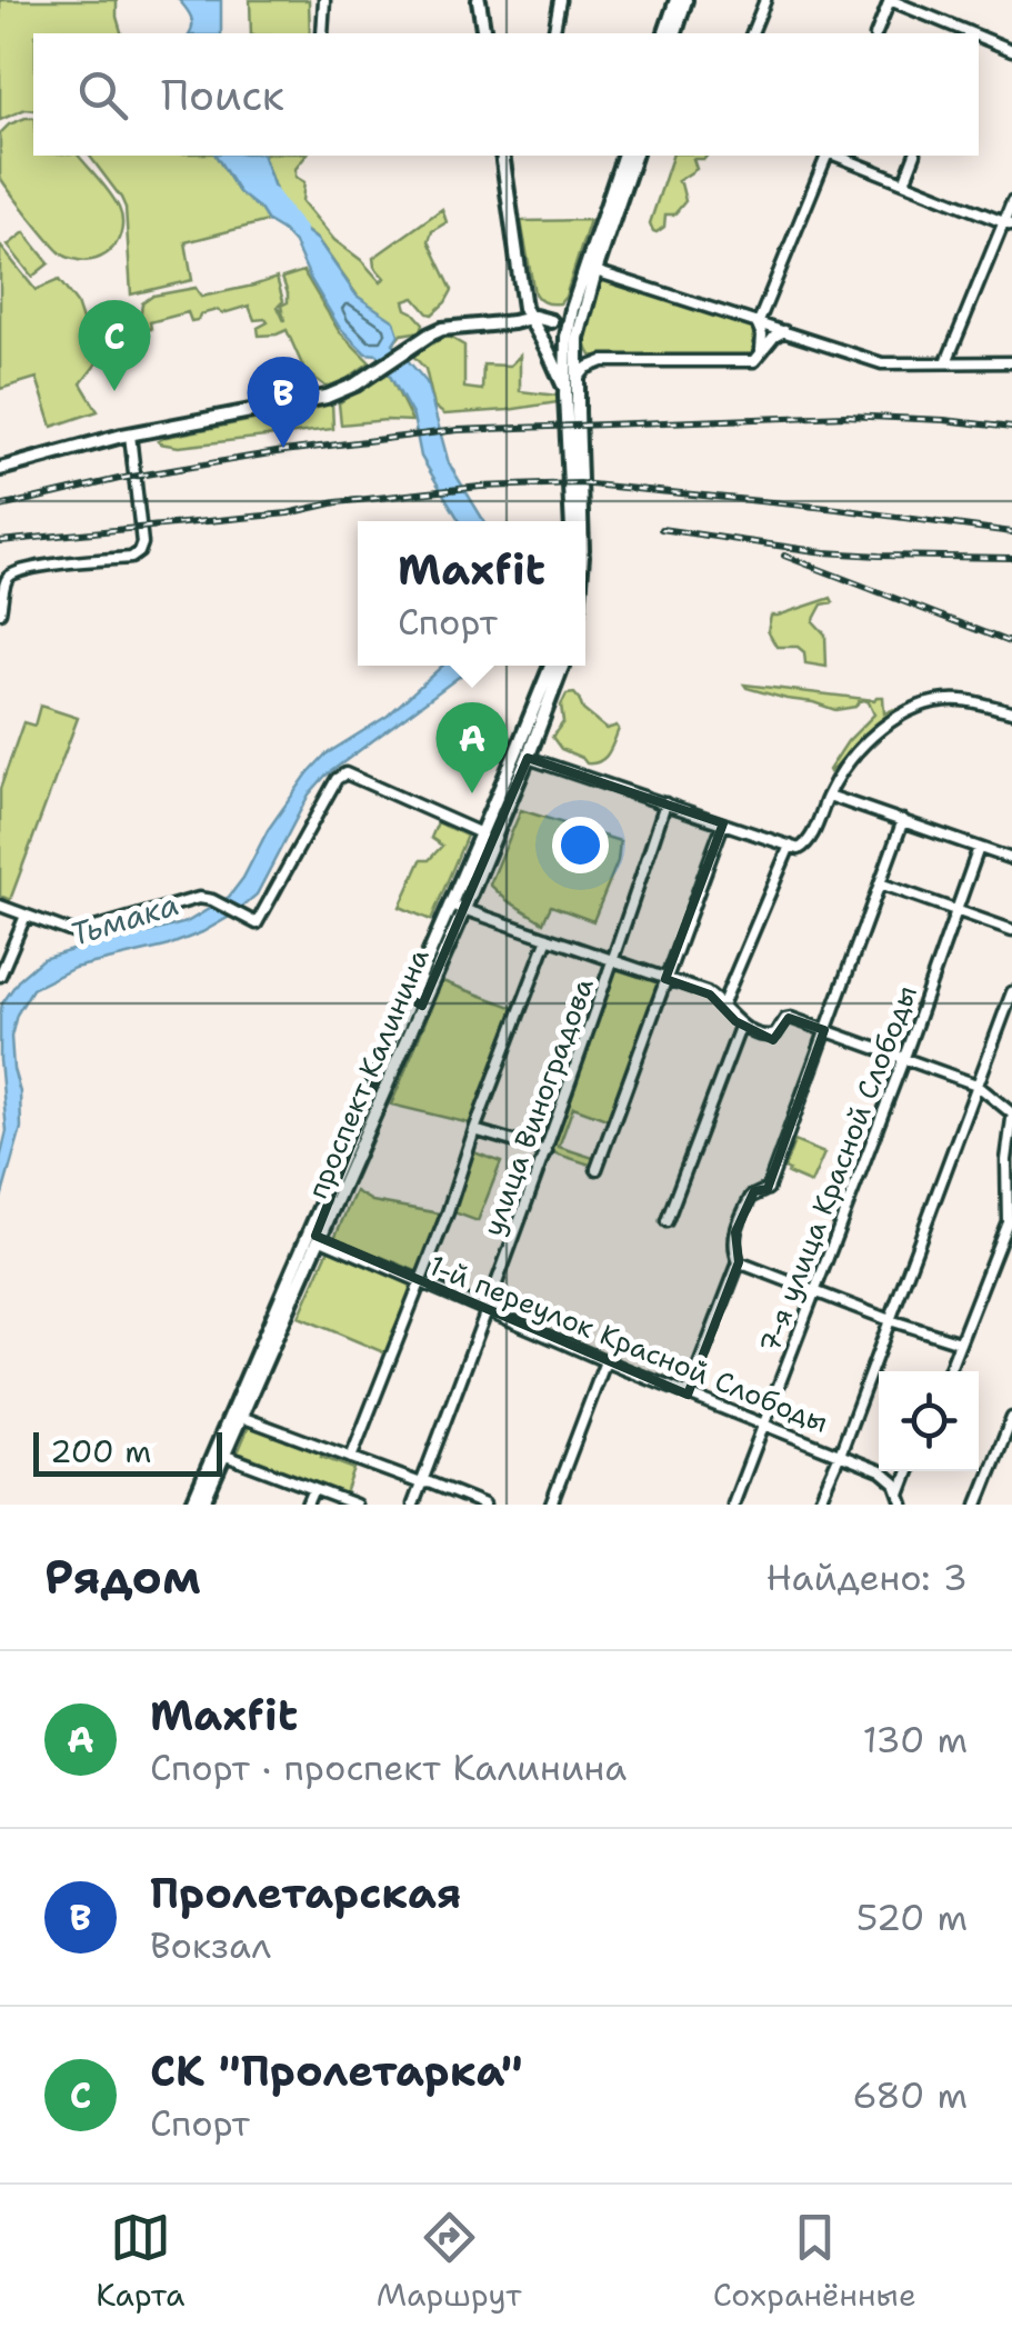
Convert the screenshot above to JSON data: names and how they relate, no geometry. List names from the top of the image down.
{
  "streets": {
    "main road": ["проспект Калинина"],
    "street": ["улица Виноградова", "7-я улица Красной Слободы", "1-й переулок Красной Слободы"]
  },
  "crossings": [
    ["проспект Калинина", "1-й переулок Красной Слободы"],
    ["улица Виноградова", "1-й переулок Красной Слободы"],
    ["7-я улица Красной Слободы", "1-й переулок Красной Слободы"]
  ],
  "water": ["Тьмака"],
  "scale_bar": "200 m",
  "page": {
    "search": "Поиск",
    "pins": ["C", "B", "A"],
    "popup": ["Maxfit", "Спорт"],
    "scale": "200 m",
    "heading": ["Рядом", "Найдено: 3"],
    "list": [
      {
        "mark": "A",
        "name": "Maxfit",
        "note": "Спорт · проспект Калинина",
        "value": "130 m"
      },
      {
        "mark": "B",
        "name": "Пролетарская",
        "note": "Вокзал",
        "value": "520 m"
      },
      {
        "mark": "C",
        "name": "СК \"Пролетарка\"",
        "note": "Спорт",
        "value": "680 m"
      }
    ],
    "nav": ["Карта", "Маршрут", "Сохранённые"]
  }
}
